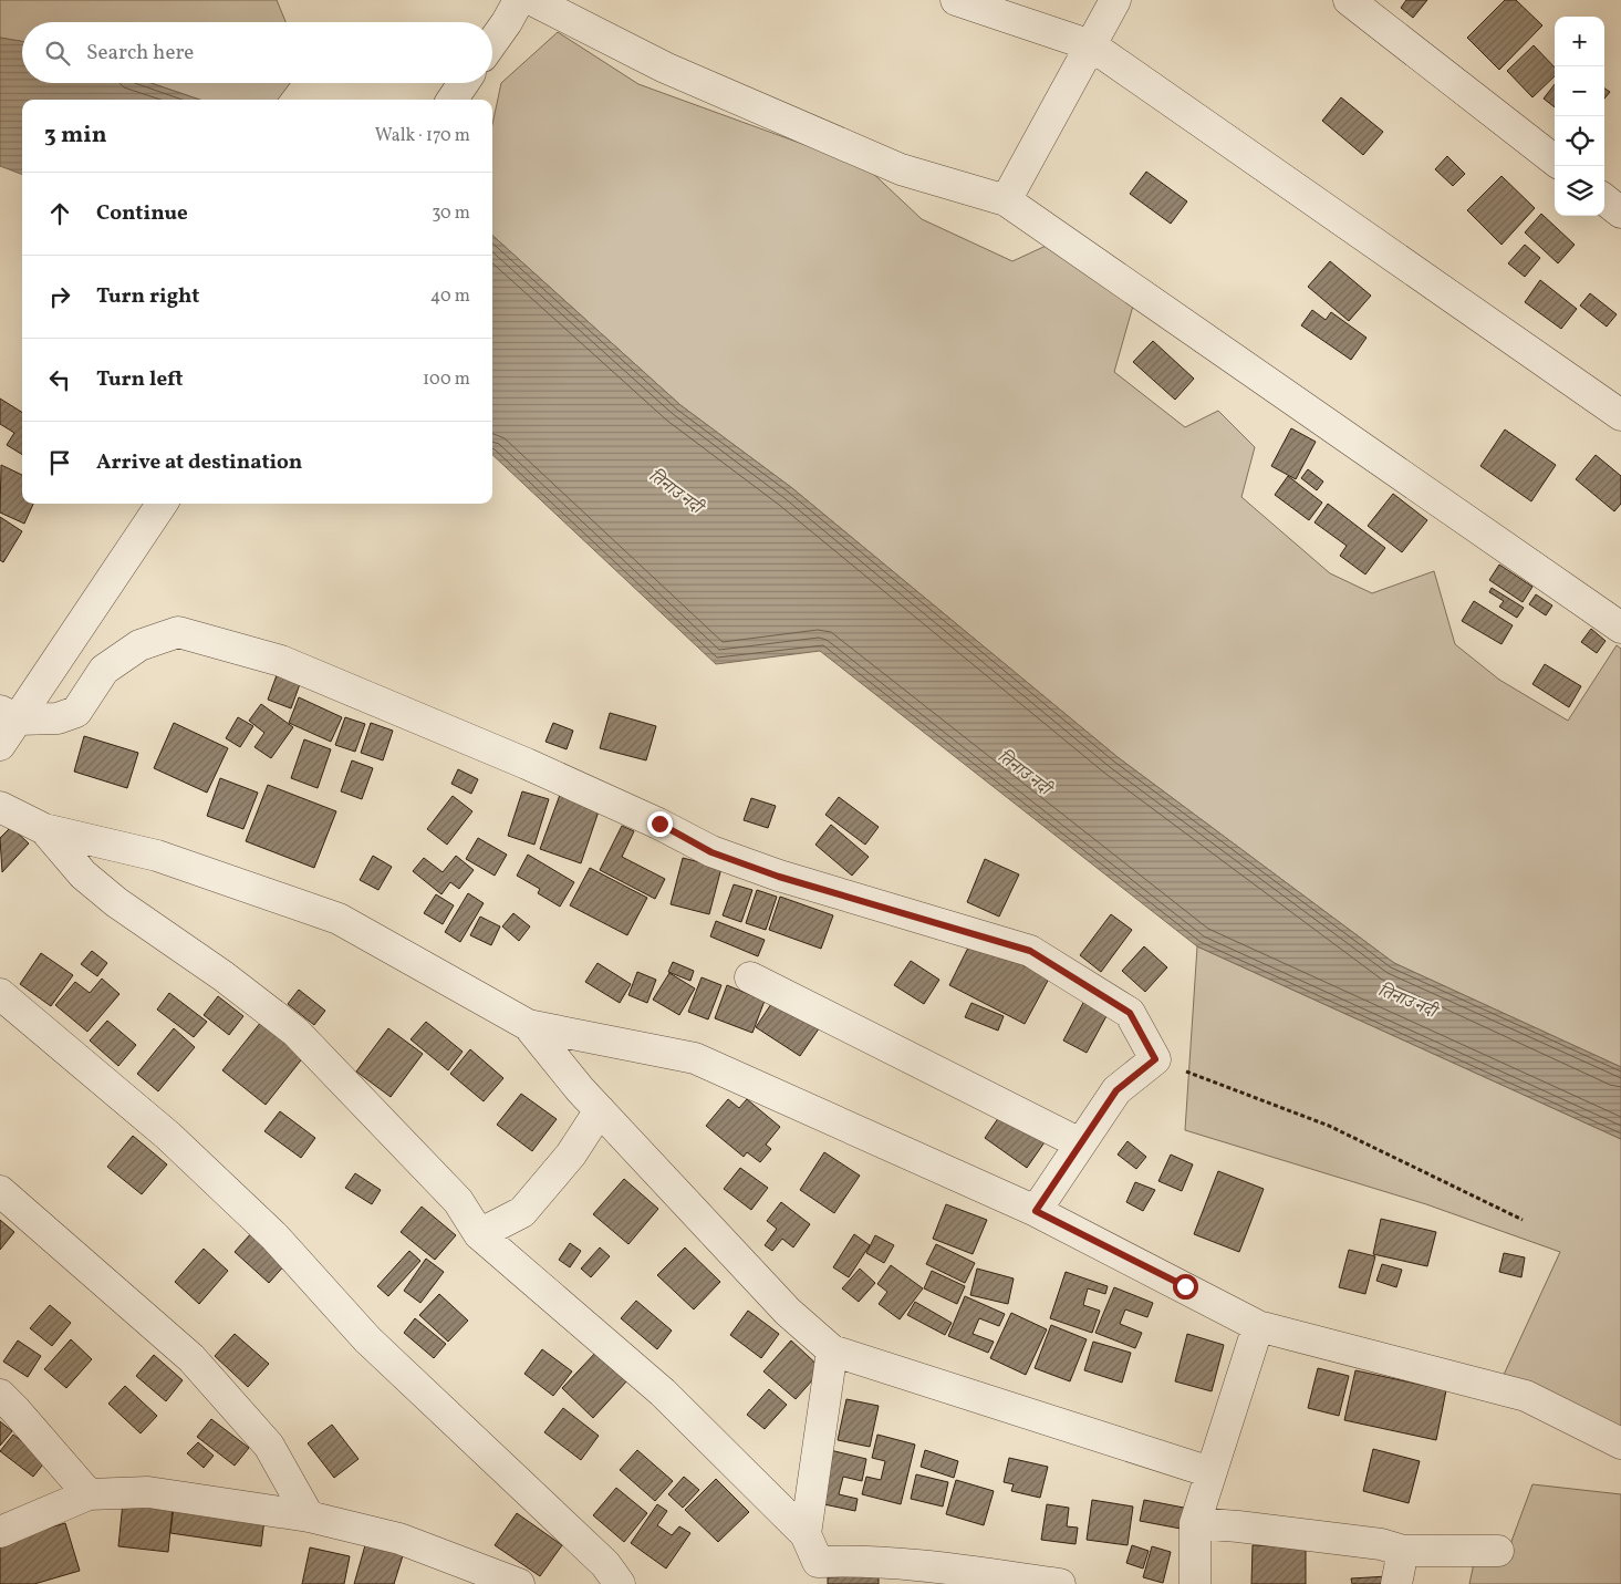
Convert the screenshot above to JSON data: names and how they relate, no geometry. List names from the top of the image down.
{
  "water": ["तिनाउ नदी"],
  "page": {
    "map_buttons": ["+", "−"],
    "search": "Search here",
    "heading": ["3 min", "Walk · 170 m"],
    "list": [
      ["Continue", "30 m"],
      ["Turn right", "40 m"],
      ["Turn left", "100 m"],
      "Arrive at destination"
    ]
  }
}
